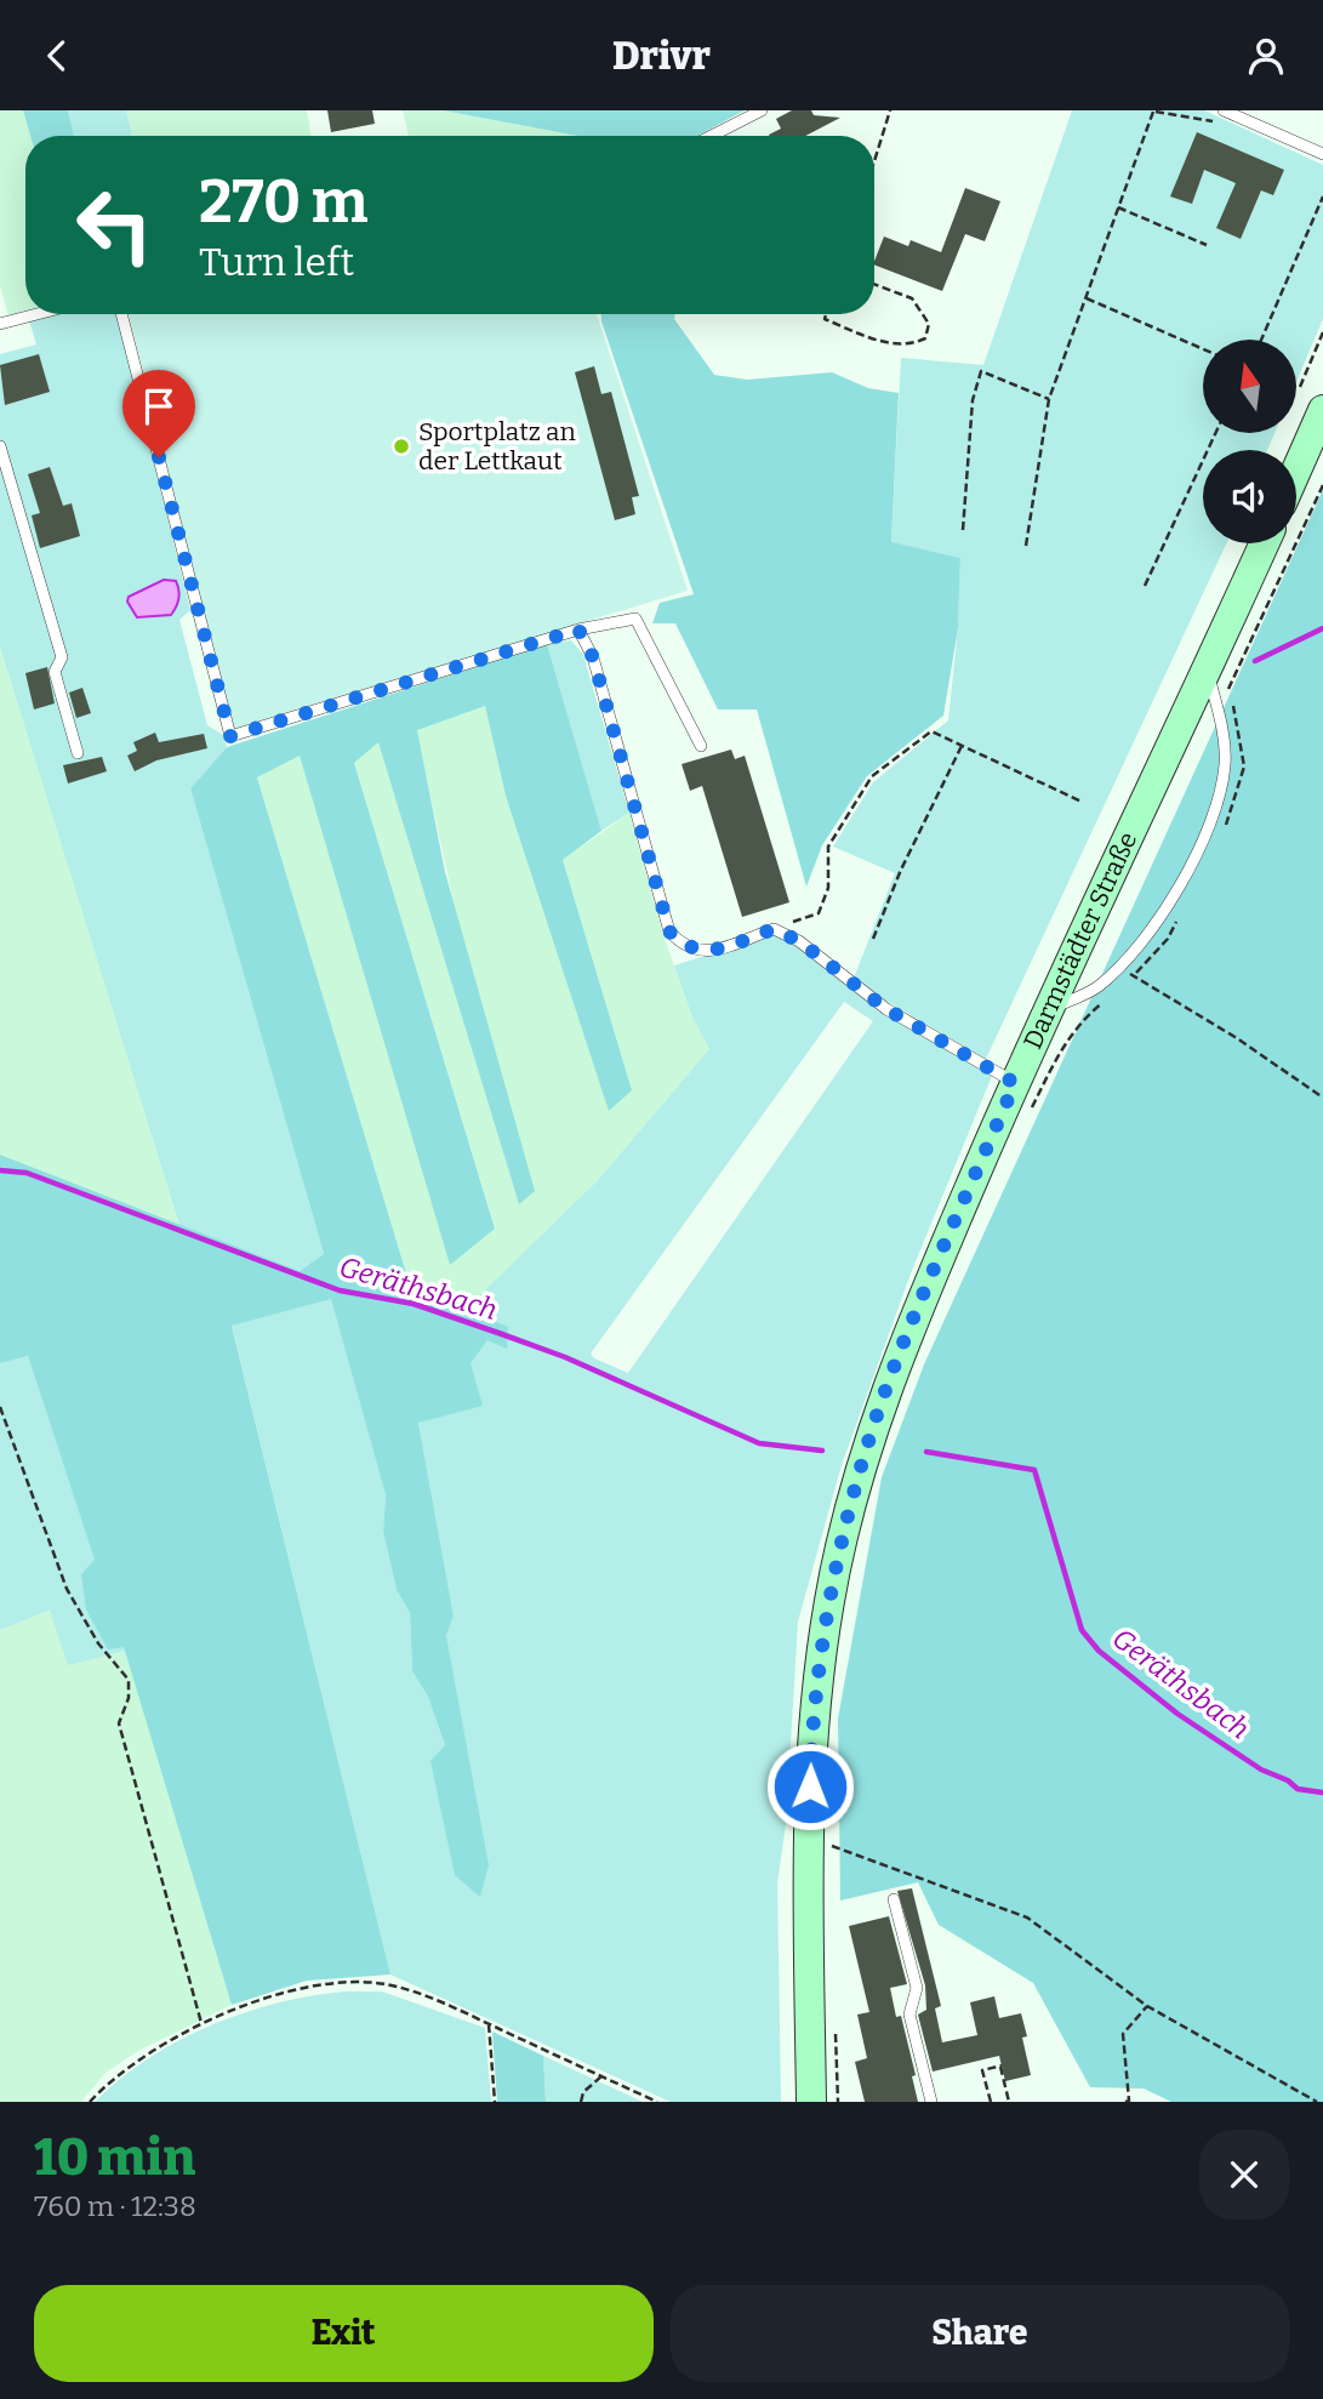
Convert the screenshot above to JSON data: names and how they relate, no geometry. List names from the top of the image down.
{
  "streets": {
    "main road": ["Darmstädter Straße"]
  },
  "water": ["Geräthsbach"],
  "places": ["Sportplatz an der Lettkaut"],
  "north": "top",
  "page": {
    "header": "Drivr",
    "turn": ["270 m", "Turn left"],
    "heading": ["10 min", "760 m · 12:38"],
    "buttons": ["Exit", "Share"]
  }
}
